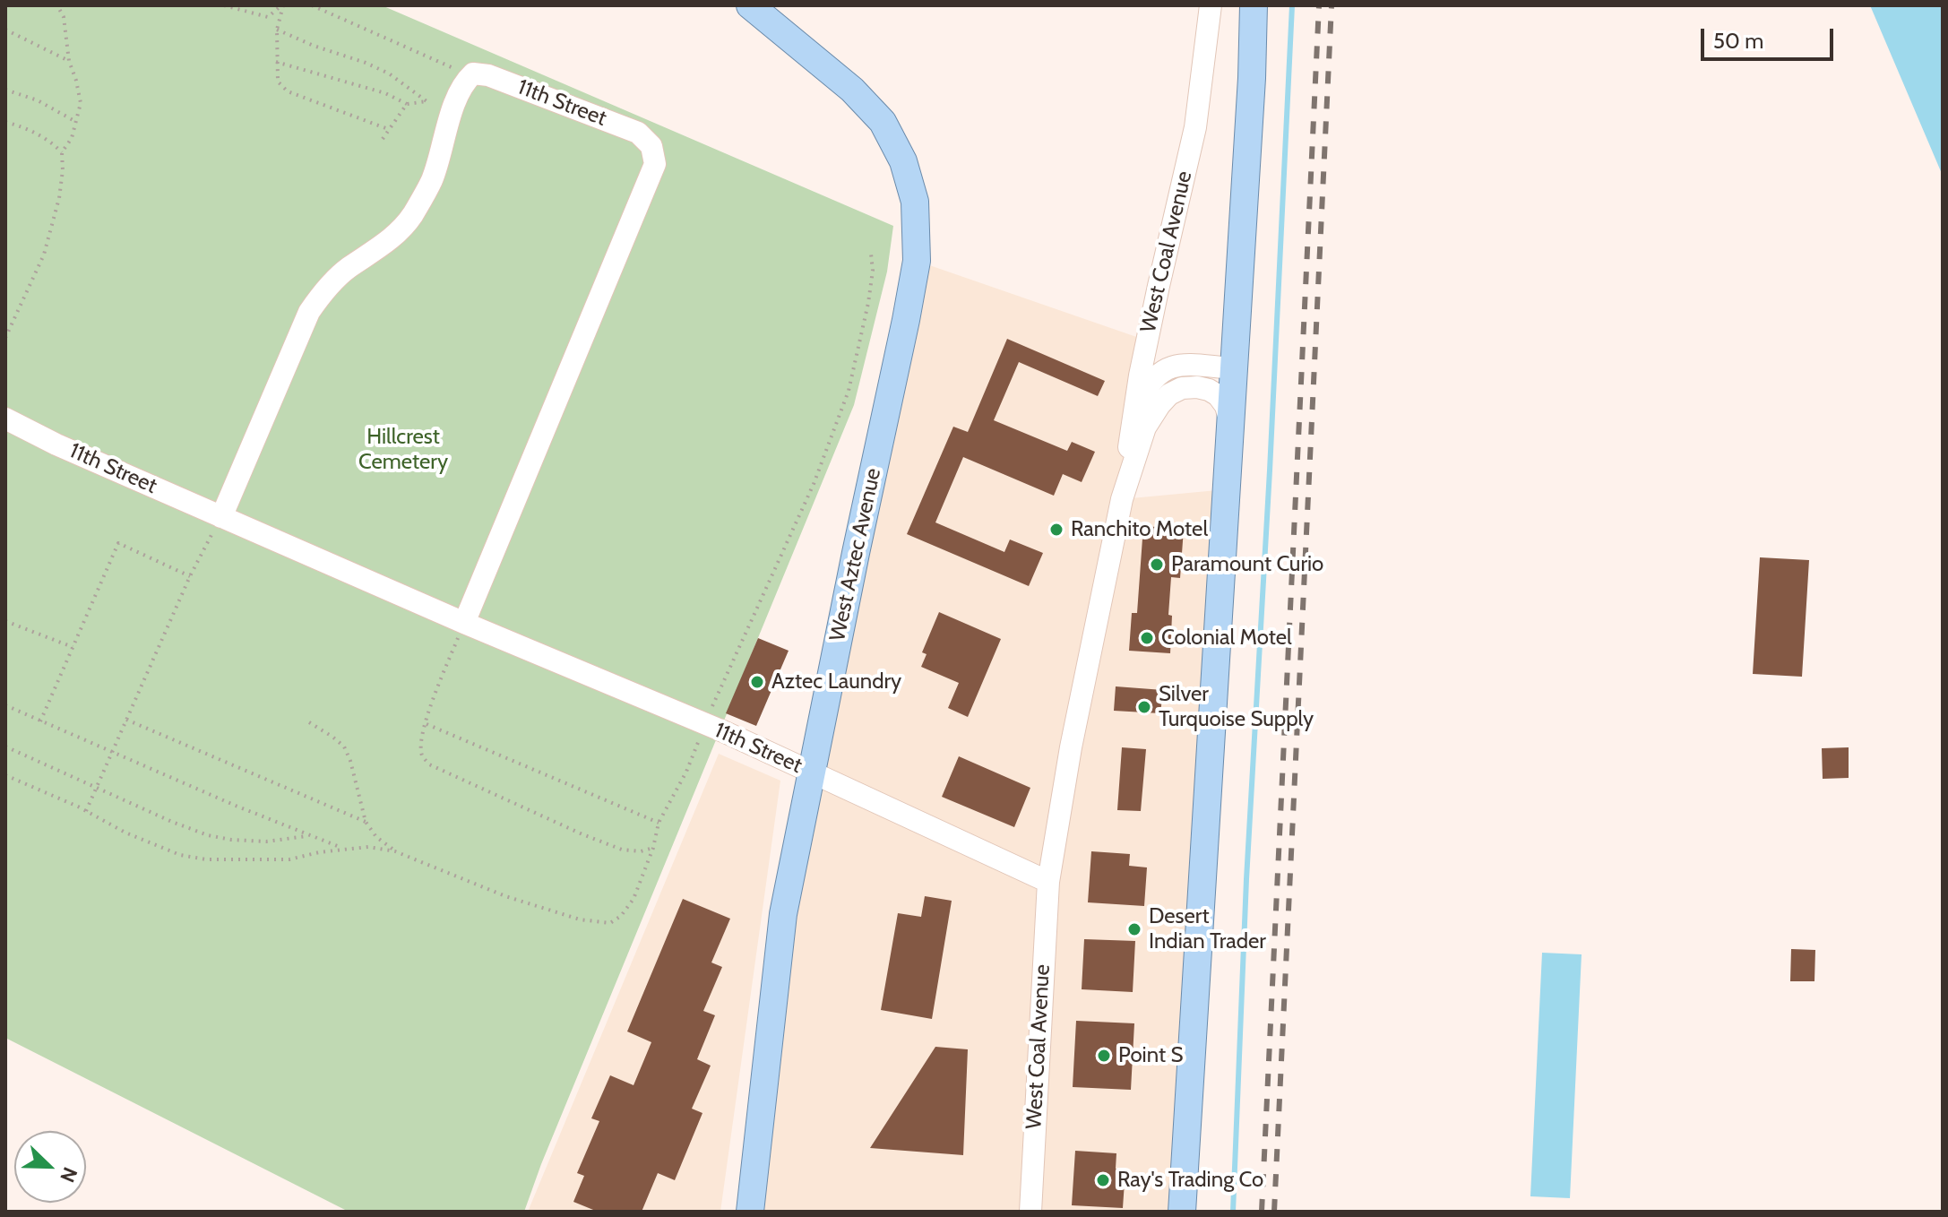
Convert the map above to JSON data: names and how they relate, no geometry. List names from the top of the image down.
{
  "streets": {
    "main road": ["West Aztec Avenue"],
    "street": ["11th Street", "West Coal Avenue"]
  },
  "crossings": [
    ["11th Street", "West Coal Avenue"],
    ["11th Street", "West Aztec Avenue"]
  ],
  "parks": ["Hillcrest Cemetery"],
  "places": [
    "Ranchito Motel",
    "Paramount Curio",
    "Colonial Motel",
    "Aztec Laundry",
    "Silver Turquoise Supply",
    "Desert Indian Trader",
    "Point S",
    "Ray's Trading Co"
  ],
  "scale_bar": "50 m",
  "north": "bottom right"
}
